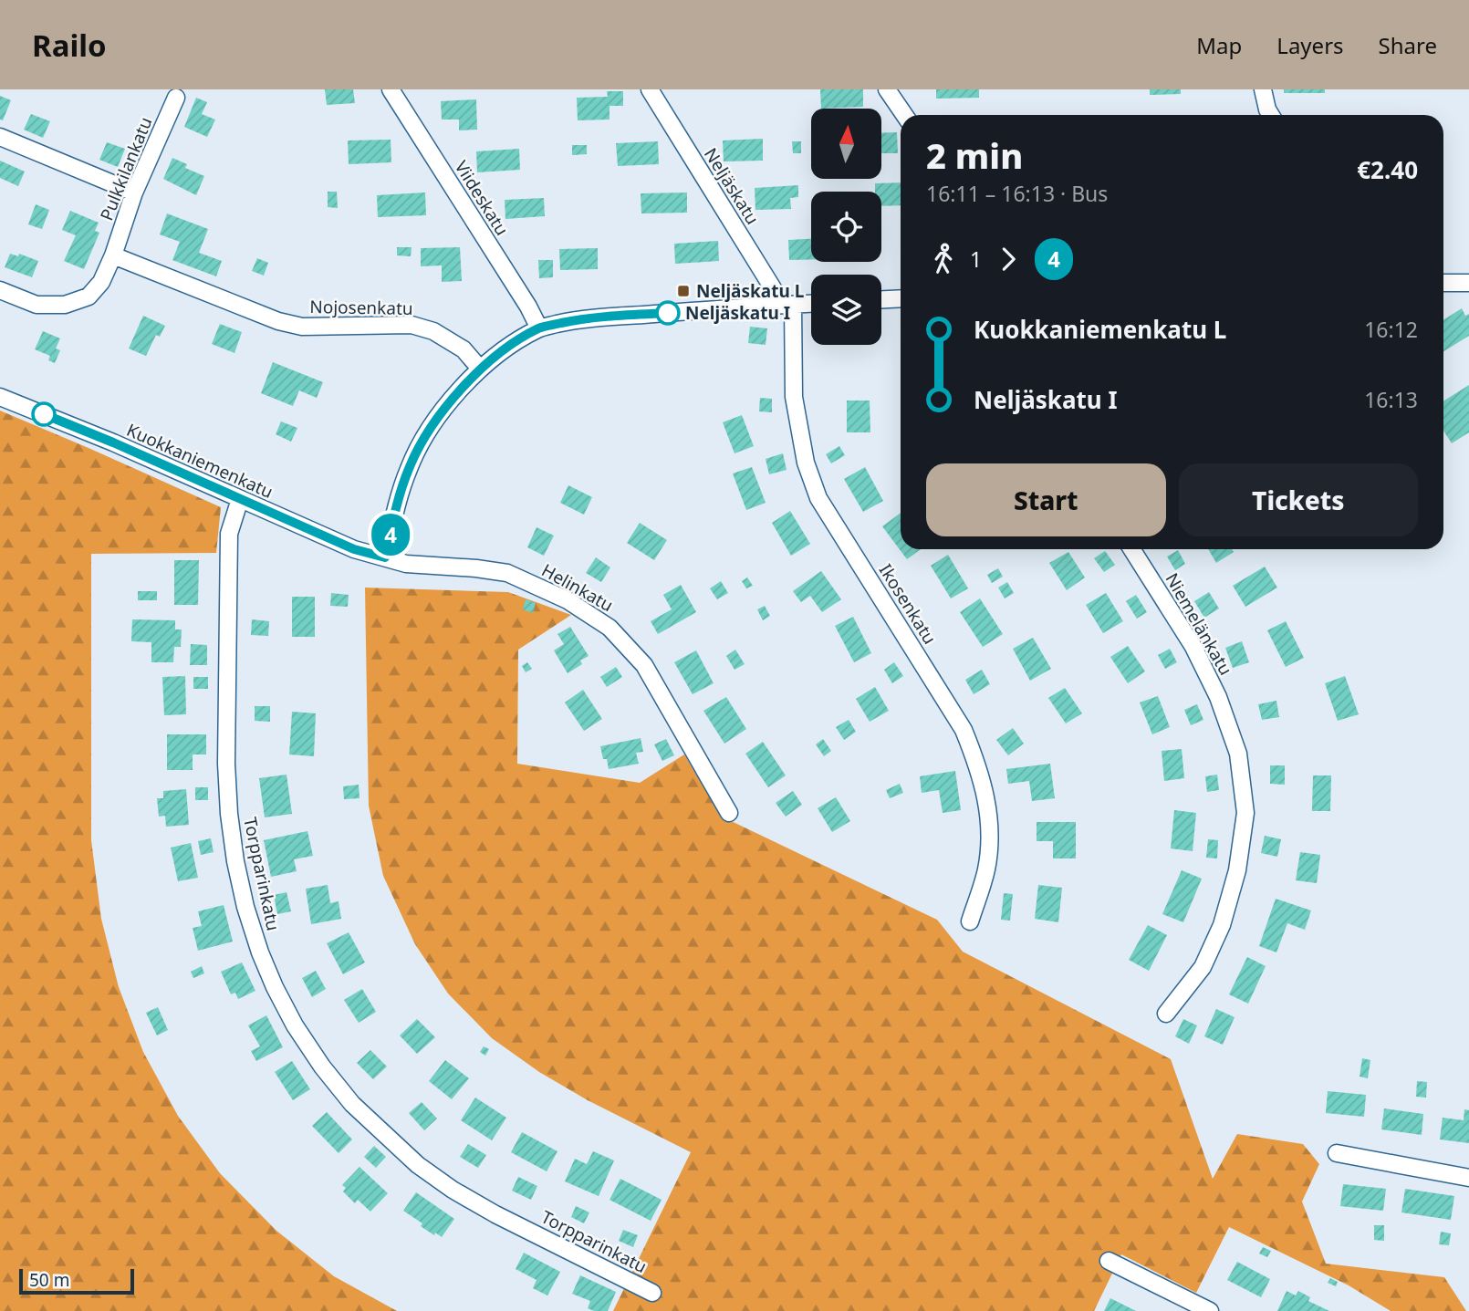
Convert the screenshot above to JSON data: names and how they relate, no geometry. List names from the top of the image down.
{
  "streets": {
    "street": [
      "Pulkkilankatu",
      "Neljäskatu",
      "Viideskatu",
      "Nojosenkatu",
      "Kuokkaniemenkatu",
      "Helinkatu",
      "Ikosenkatu",
      "Niemelänkatu",
      "Torpparinkatu"
    ]
  },
  "crossings": [
    ["Pulkkilankatu", "Nojosenkatu"],
    ["Kuokkaniemenkatu", "Helinkatu"],
    ["Kuokkaniemenkatu", "Torpparinkatu"]
  ],
  "places": {
    "transit": ["Neljäskatu L"],
    "other": ["Neljäskatu I"]
  },
  "lines": ["bus line 4"],
  "scale_bar": "50 m",
  "north": "top",
  "page": {
    "header": "Railo",
    "nav": ["Map", "Layers", "Share"],
    "on_map": "4",
    "heading": ["2 min", "16:11 – 16:13 · Bus", "€2.40"],
    "legs": ["1", "4"],
    "list": [
      {
        "name": "Kuokkaniemenkatu L",
        "value": "16:12"
      },
      {
        "name": "Neljäskatu I",
        "value": "16:13"
      }
    ],
    "buttons": ["Start", "Tickets"],
    "scale": "50 m"
  }
}
